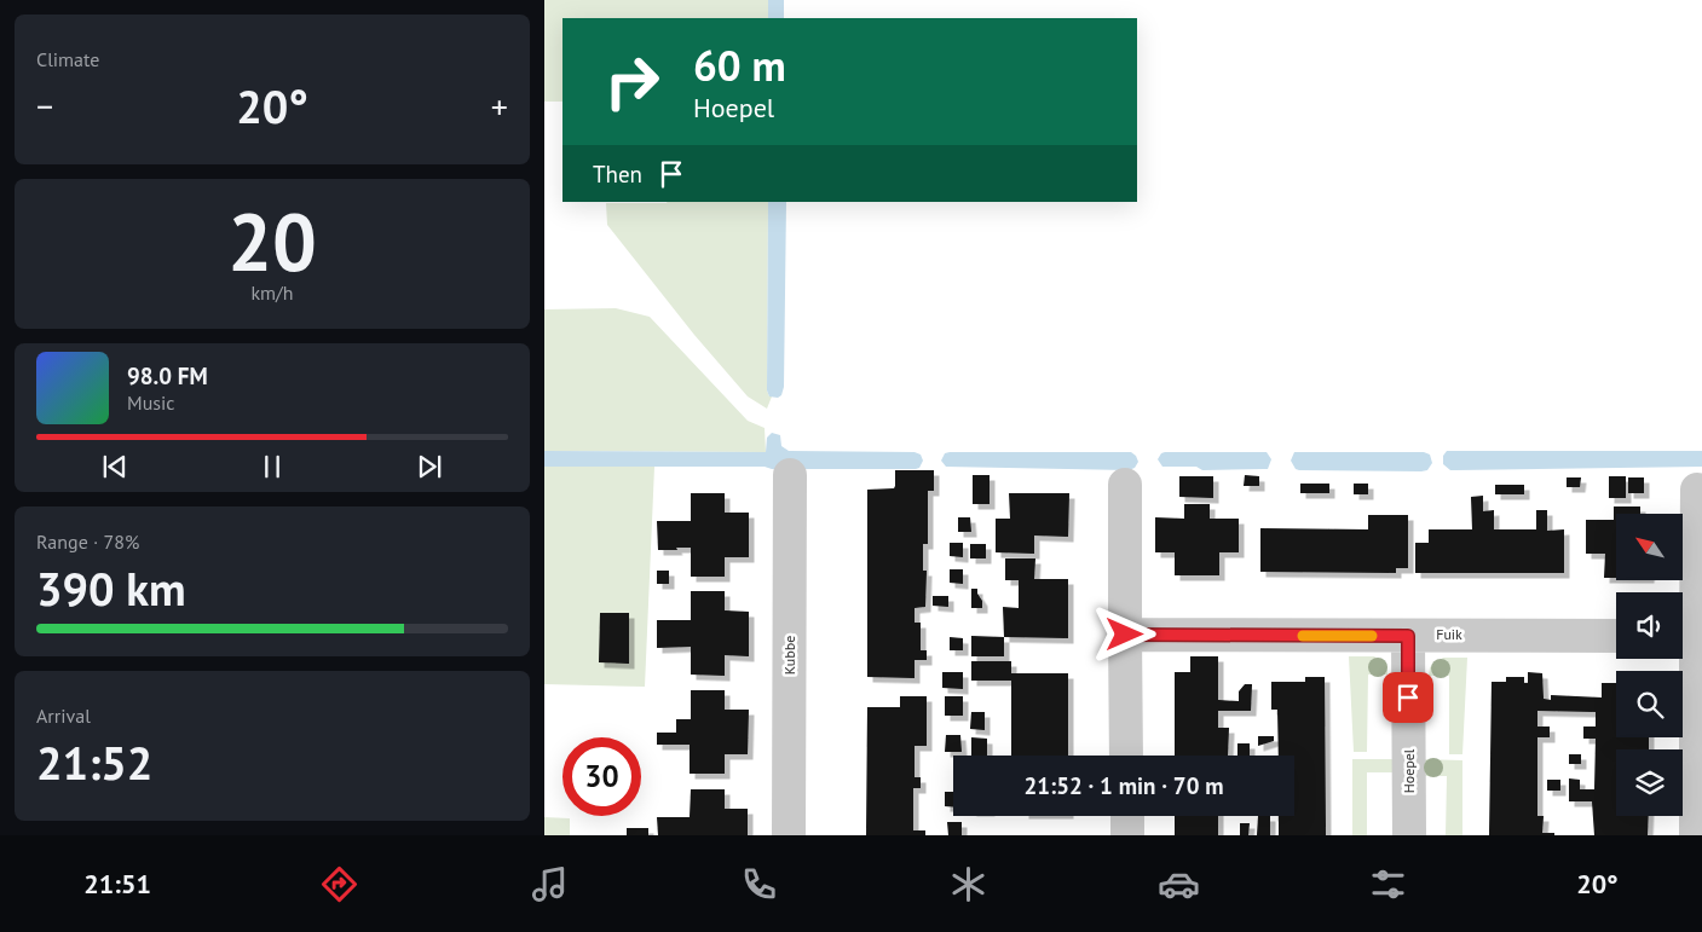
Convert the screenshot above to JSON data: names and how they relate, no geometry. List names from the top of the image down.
{
  "streets": {
    "street": ["Fuik", "Kubbe", "Hoepel"]
  },
  "crossings": [
    ["Fuik", "Hoepel"]
  ],
  "north": "top left",
  "page": {
    "tile": [
      "Climate",
      ["20", "km/h"],
      ["Range · 78%", "390 km"],
      ["Arrival", "21:52"]
    ],
    "turn": ["60 m", "Hoepel"],
    "heat": ["−", "20°", "+"],
    "then": "Then",
    "song": ["98.0 FM", "Music"],
    "limit": "30",
    "trip": "21:52 · 1 min · 70 m",
    "tabs": ["21:51", "20°"]
  }
}
